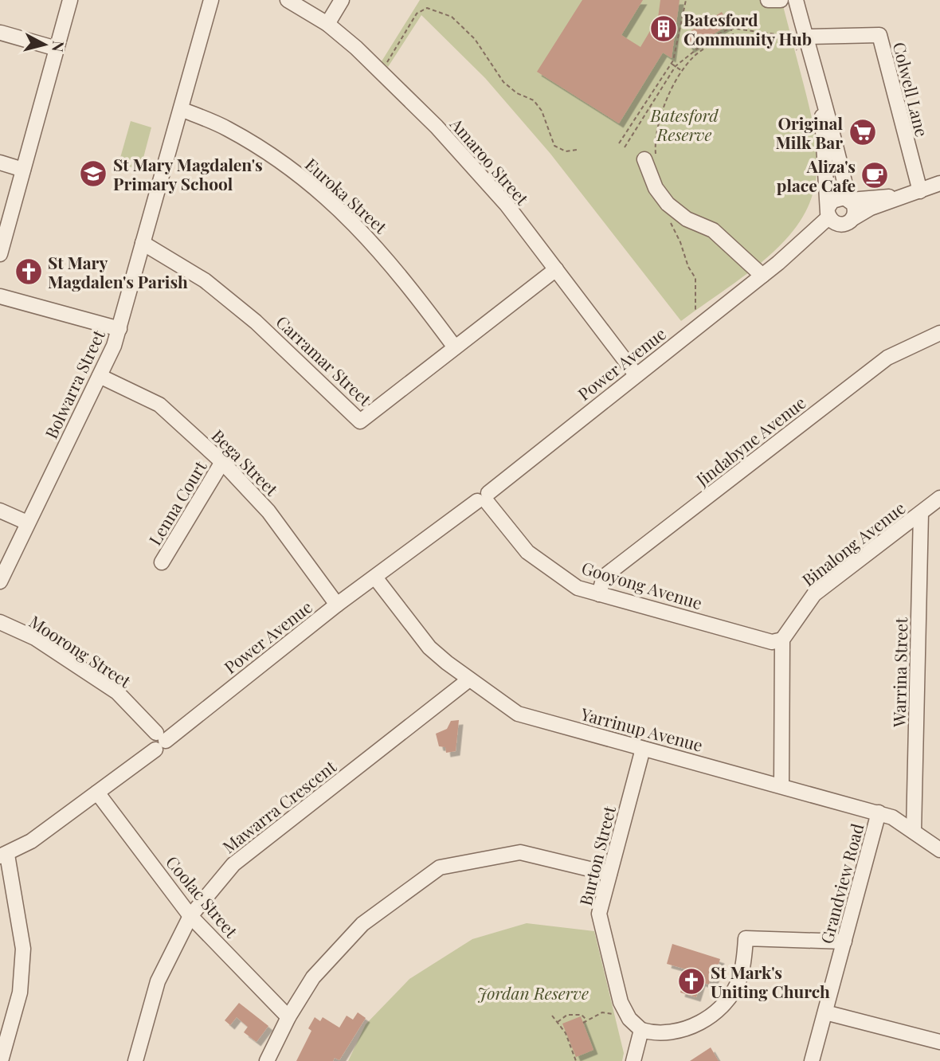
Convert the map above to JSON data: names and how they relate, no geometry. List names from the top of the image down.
{
  "streets": {
    "street": [
      "Colwell Lane",
      "Amaroo Street",
      "Euroka Street",
      "Carramar Street",
      "Power Avenue",
      "Bolwarra Street",
      "Jindabyne Avenue",
      "Bega Street",
      "Lenna Court",
      "Binalong Avenue",
      "Gooyong Avenue",
      "Moorong Street",
      "Warrina Street",
      "Yarrinup Avenue",
      "Mawarra Crescent",
      "Burton Street",
      "Grandview Road",
      "Coolac Street"
    ]
  },
  "crossings": [
    ["Colwell Lane", "Power Avenue"],
    ["Amaroo Street", "Carramar Street"],
    ["Amaroo Street", "Power Avenue"],
    ["Euroka Street", "Carramar Street"],
    ["Euroka Street", "Bolwarra Street"],
    ["Carramar Street", "Bolwarra Street"],
    ["Power Avenue", "Bega Street"],
    ["Power Avenue", "Gooyong Avenue"],
    ["Power Avenue", "Moorong Street"],
    ["Power Avenue", "Yarrinup Avenue"],
    ["Power Avenue", "Coolac Street"],
    ["Bolwarra Street", "Bega Street"],
    ["Jindabyne Avenue", "Gooyong Avenue"],
    ["Bega Street", "Lenna Court"],
    ["Binalong Avenue", "Gooyong Avenue"],
    ["Binalong Avenue", "Warrina Street"],
    ["Warrina Street", "Yarrinup Avenue"],
    ["Yarrinup Avenue", "Mawarra Crescent"],
    ["Yarrinup Avenue", "Burton Street"],
    ["Yarrinup Avenue", "Grandview Road"],
    ["Mawarra Crescent", "Coolac Street"]
  ],
  "parks": ["Batesford Reserve", "Jordan Reserve"],
  "places": {
    "building": ["Batesford Community Hub"],
    "supermarket": ["Original Milk Bar"],
    "school or university": ["St Mary Magdalen's Primary School"],
    "cafe": ["Aliza's place Cafe"],
    "church": ["St Mary Magdalen's Parish", "St Mark's Uniting Church"]
  },
  "north": "right"
}
